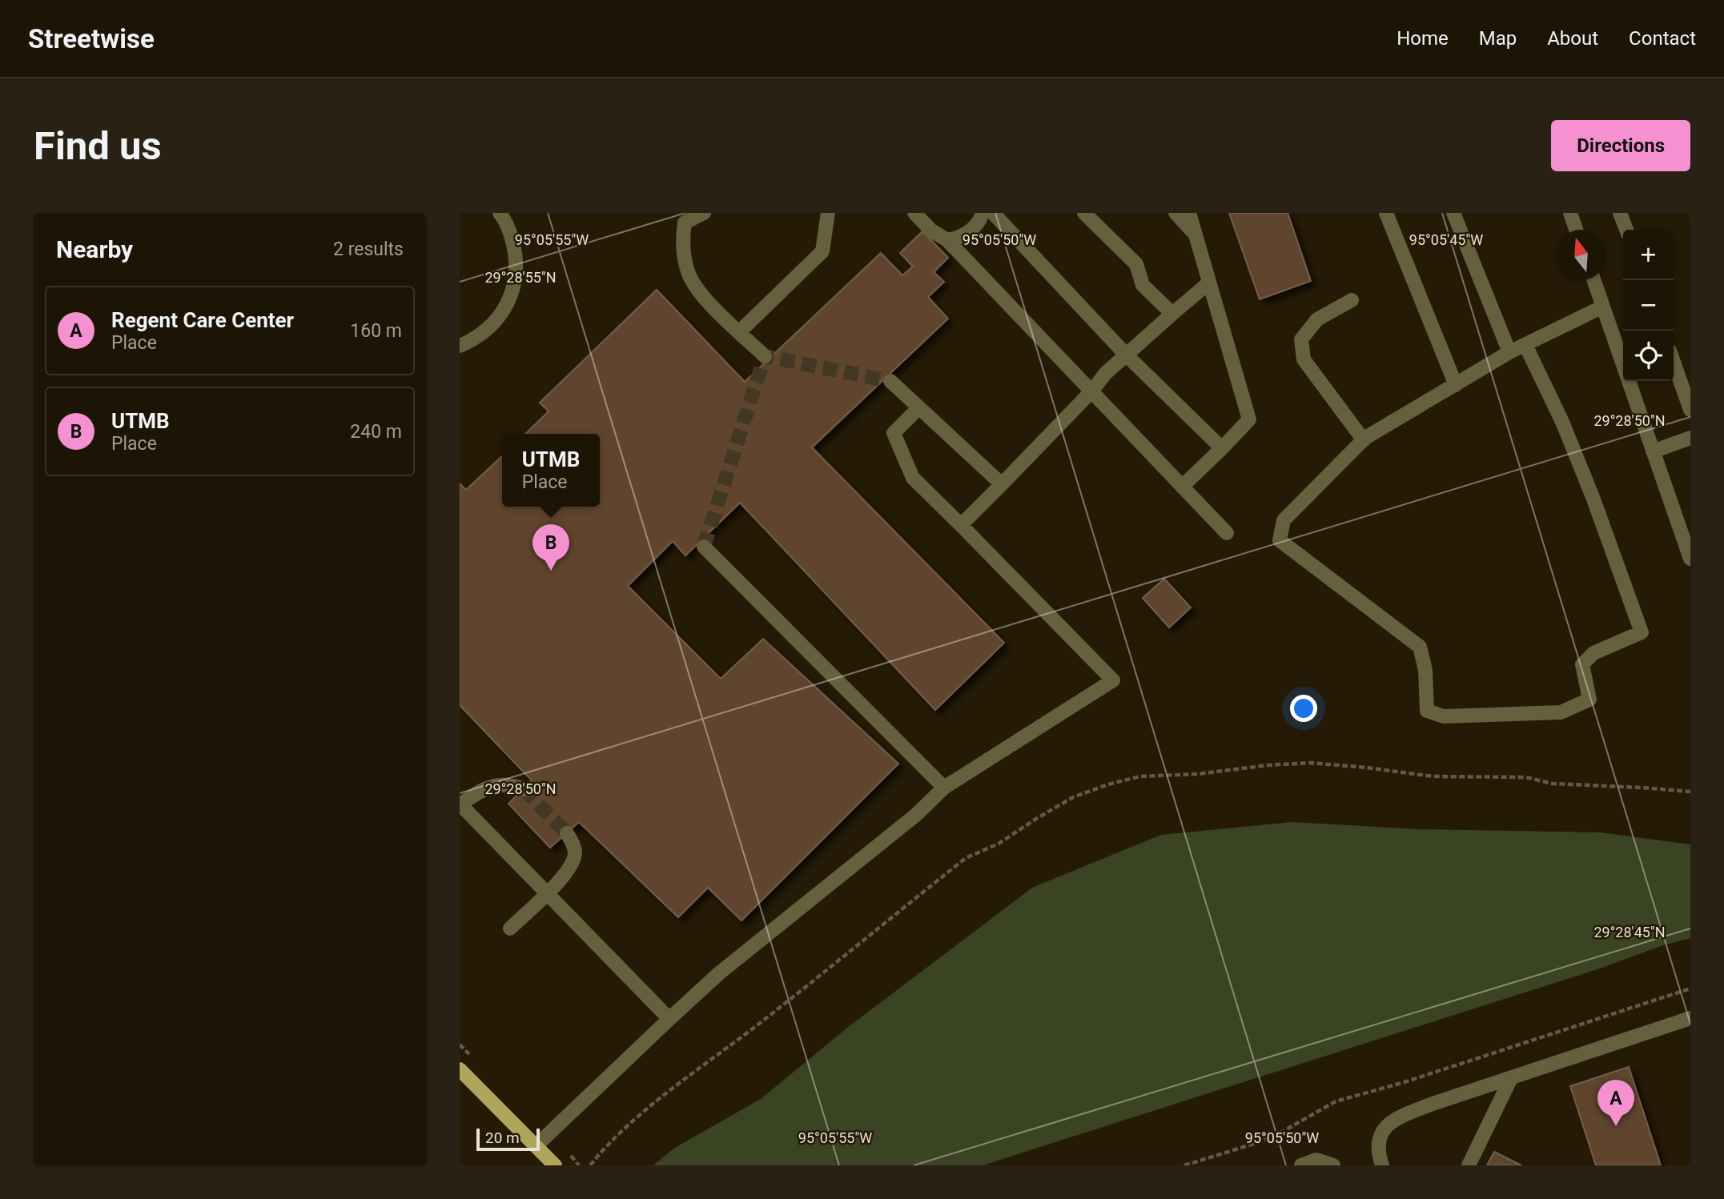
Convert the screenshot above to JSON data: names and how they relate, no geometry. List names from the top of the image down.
{
  "scale_bar": "20 m",
  "north": "top",
  "page": {
    "header": "Streetwise",
    "nav": [
      "Home",
      "Map",
      "About",
      "Contact"
    ],
    "buttons": "Directions",
    "title": "Find us",
    "heading": ["Nearby", "2 results"],
    "map_buttons": ["+", "−"],
    "list": [
      {
        "mark": "A",
        "name": "Regent Care Center",
        "note": "Place",
        "value": "160 m"
      },
      {
        "mark": "B",
        "name": "UTMB",
        "note": "Place",
        "value": "240 m"
      }
    ],
    "popup": ["UTMB", "Place"],
    "pins": ["B", "A"],
    "scale": "20 m"
  },
  "coordinates": [
    "95°05'55\"W",
    "95°05'50\"W",
    "95°05'45\"W",
    "29°28'55\"N",
    "29°28'50\"N",
    "29°28'45\"N"
  ]
}
